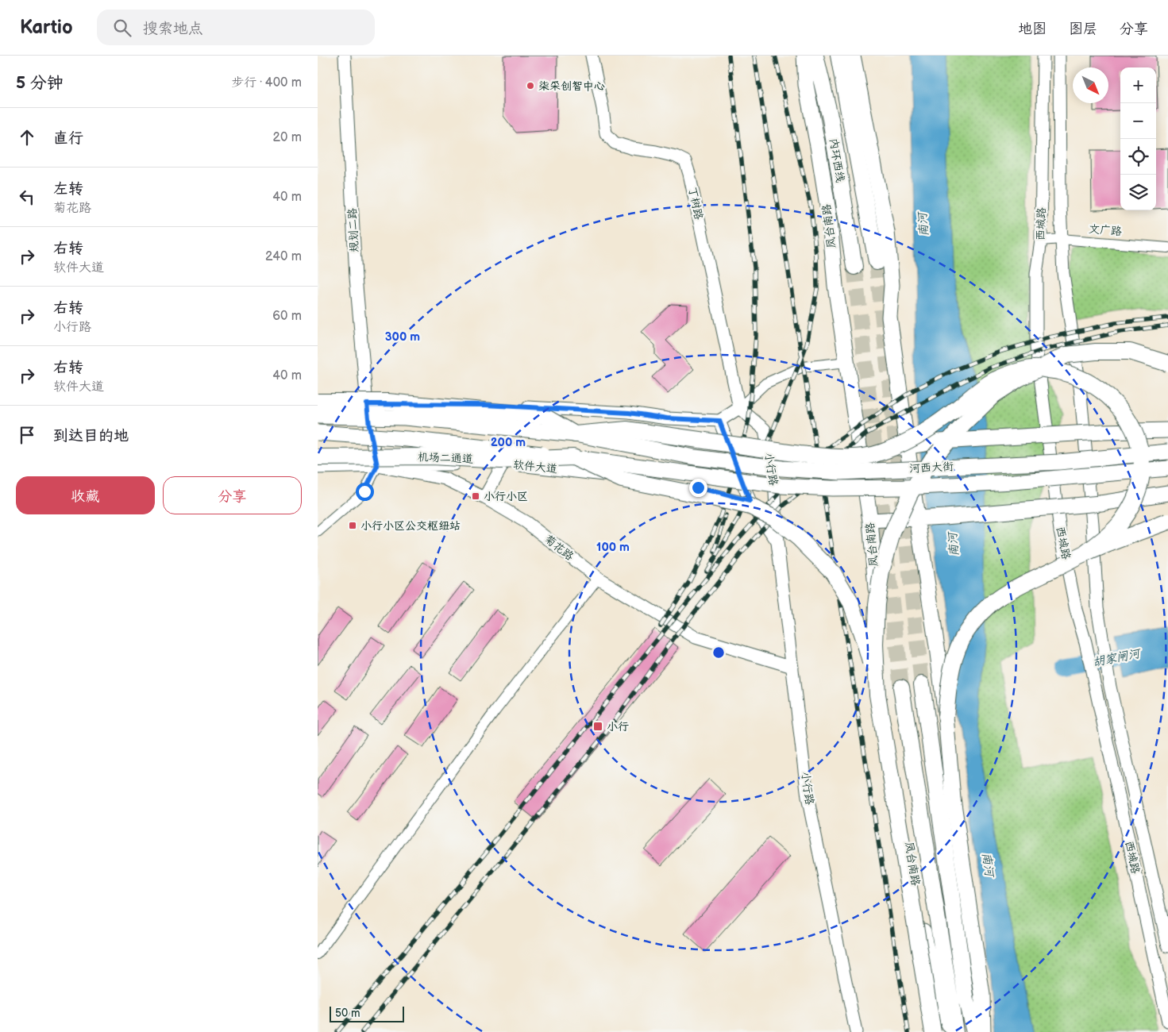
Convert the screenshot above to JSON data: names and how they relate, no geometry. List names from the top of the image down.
{
  "streets": {
    "highway": ["内环西线", "凤台南路", "机场二通道"],
    "main road": ["软件大道", "河西大街"],
    "street": [
      "丁树路",
      "西城路",
      "规划二路",
      "文广路",
      "小行路",
      "菊花路"
    ]
  },
  "crossings": [
    ["丁树路", "小行路"],
    ["西城路", "文广路"],
    ["机场二通道", "软件大道"],
    ["软件大道", "河西大街"],
    ["软件大道", "小行路"],
    ["软件大道", "菊花路"],
    ["小行路", "菊花路"]
  ],
  "water": ["南河", "胡家闸河"],
  "places": {
    "other": ["柒采创智中心"],
    "transit": ["小行小区", "小行小区公交枢纽站", "小行"]
  },
  "scale_bar": "50 m",
  "north": "bottom right",
  "page": {
    "header": "Kartio",
    "search": "搜索地点",
    "nav": ["地图", "图层", "分享"],
    "heading": ["5 分钟", "步行 · 400 m"],
    "map_buttons": ["+", "−"],
    "list": [
      ["直行", "20 m"],
      ["左转", "菊花路", "40 m"],
      ["右转", "软件大道", "240 m"],
      ["右转", "小行路", "60 m"],
      ["右转", "软件大道", "40 m"],
      "到达目的地"
    ],
    "buttons": ["收藏", "分享"],
    "scale": "50 m"
  },
  "rings": ["300 m", "200 m", "100 m"]
}
